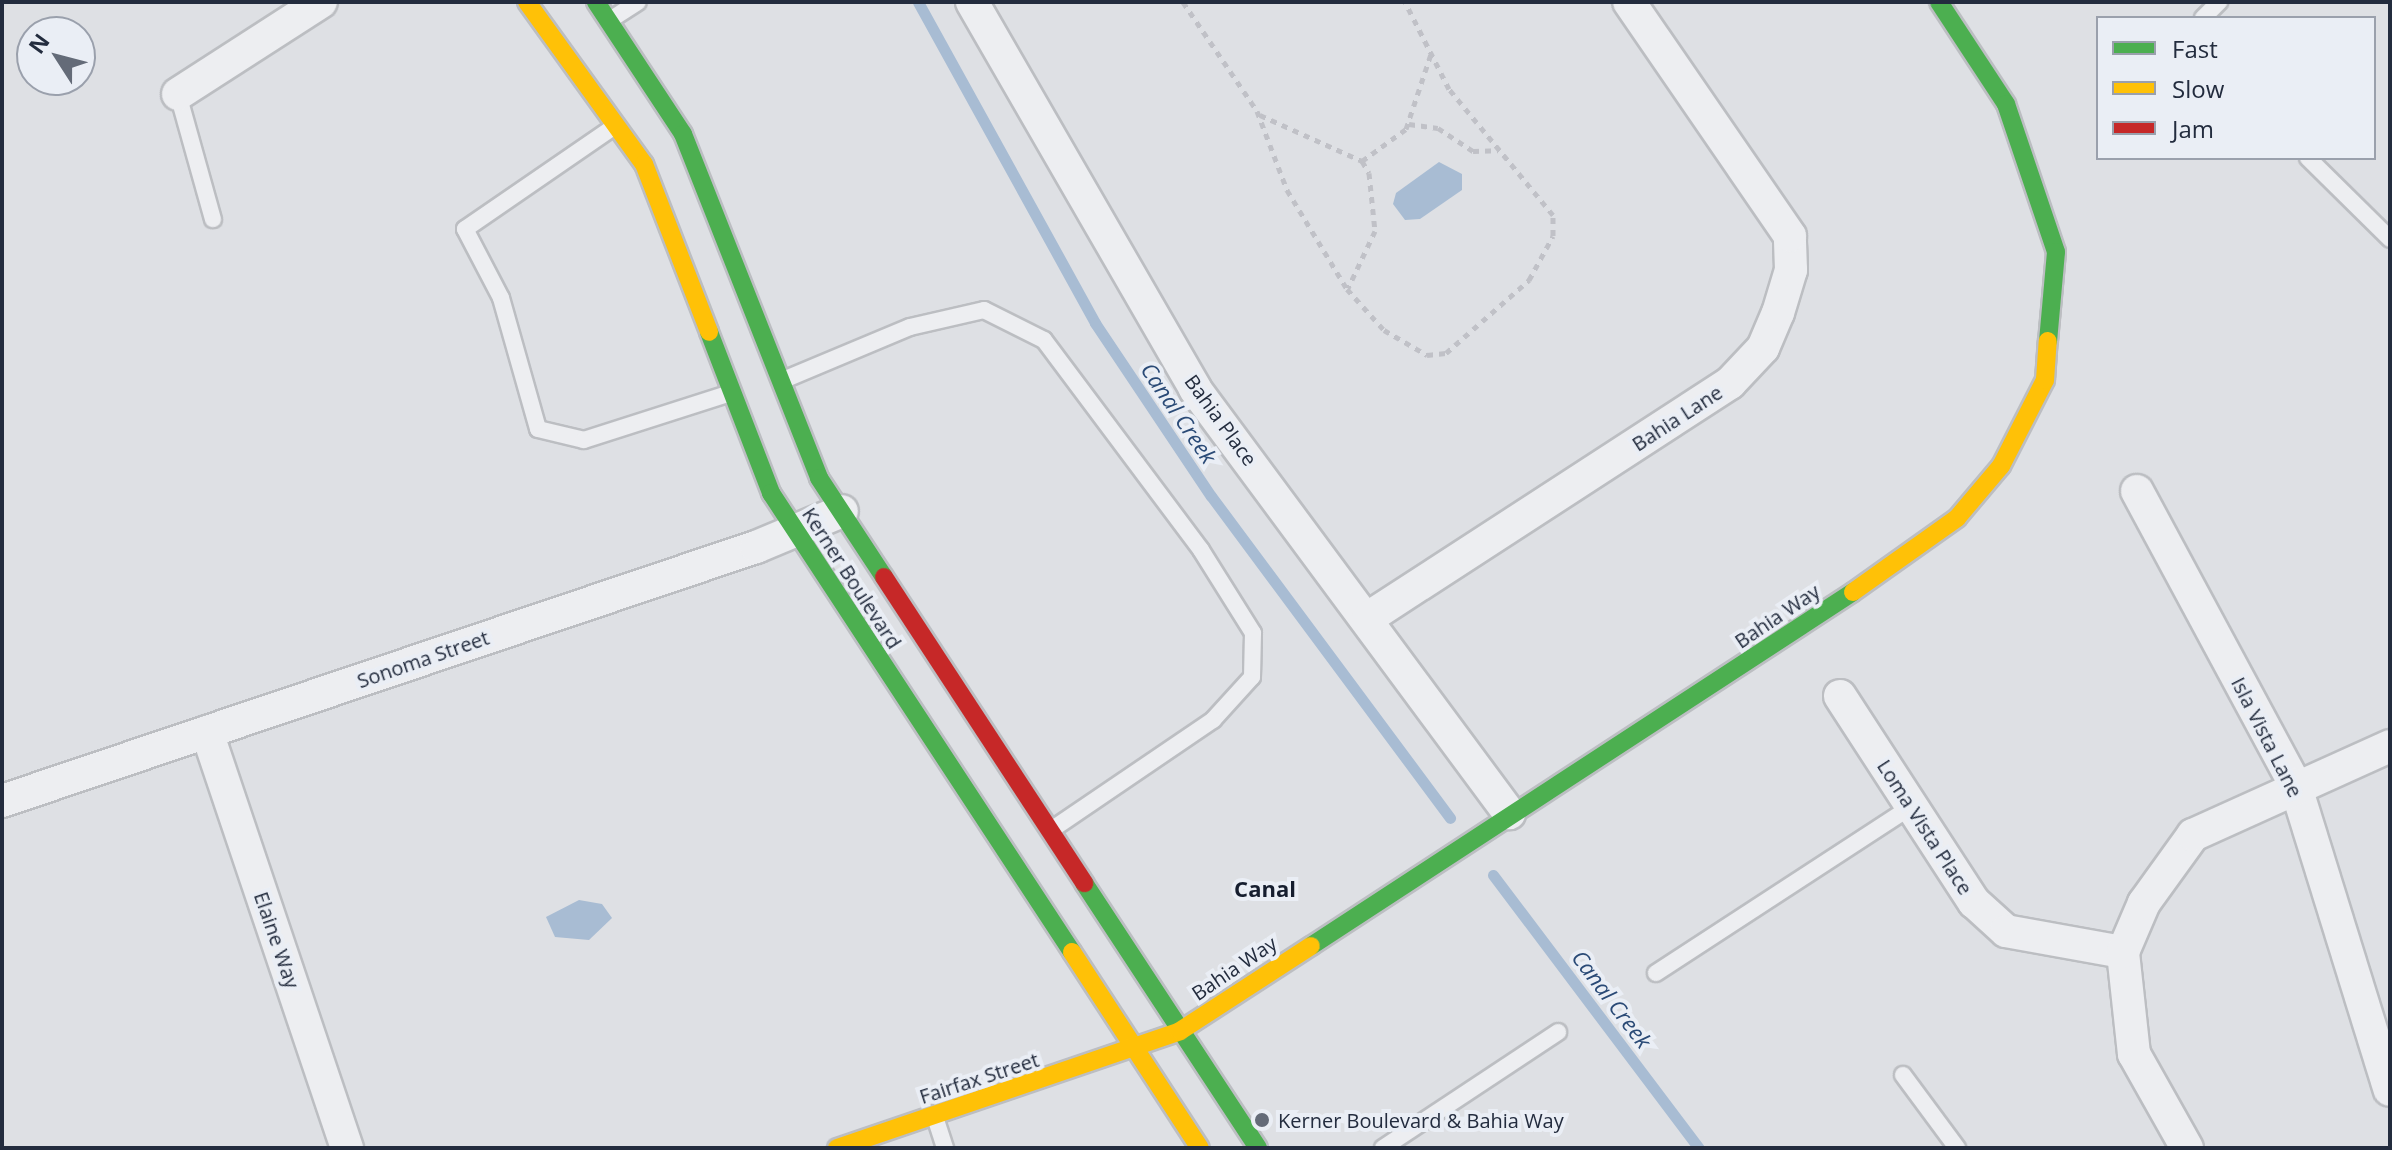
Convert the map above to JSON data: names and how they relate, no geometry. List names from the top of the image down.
{
  "streets": {
    "street": [
      "Bahia Lane",
      "Bahia Place",
      "Kerner Boulevard",
      "Bahia Way",
      "Sonoma Street",
      "Isla Vista Lane",
      "Loma Vista Place",
      "Elaine Way",
      "Fairfax Street"
    ]
  },
  "crossings": [
    ["Bahia Lane", "Bahia Place"],
    ["Bahia Place", "Bahia Way"],
    ["Kerner Boulevard", "Bahia Way"],
    ["Kerner Boulevard", "Sonoma Street"],
    ["Kerner Boulevard", "Fairfax Street"],
    ["Bahia Way", "Fairfax Street"],
    ["Sonoma Street", "Elaine Way"]
  ],
  "districts": ["Canal"],
  "water": ["Canal Creek"],
  "places": ["Kerner Boulevard & Bahia Way"],
  "legend": ["Fast", "Slow", "Jam"],
  "north": "top left"
}
